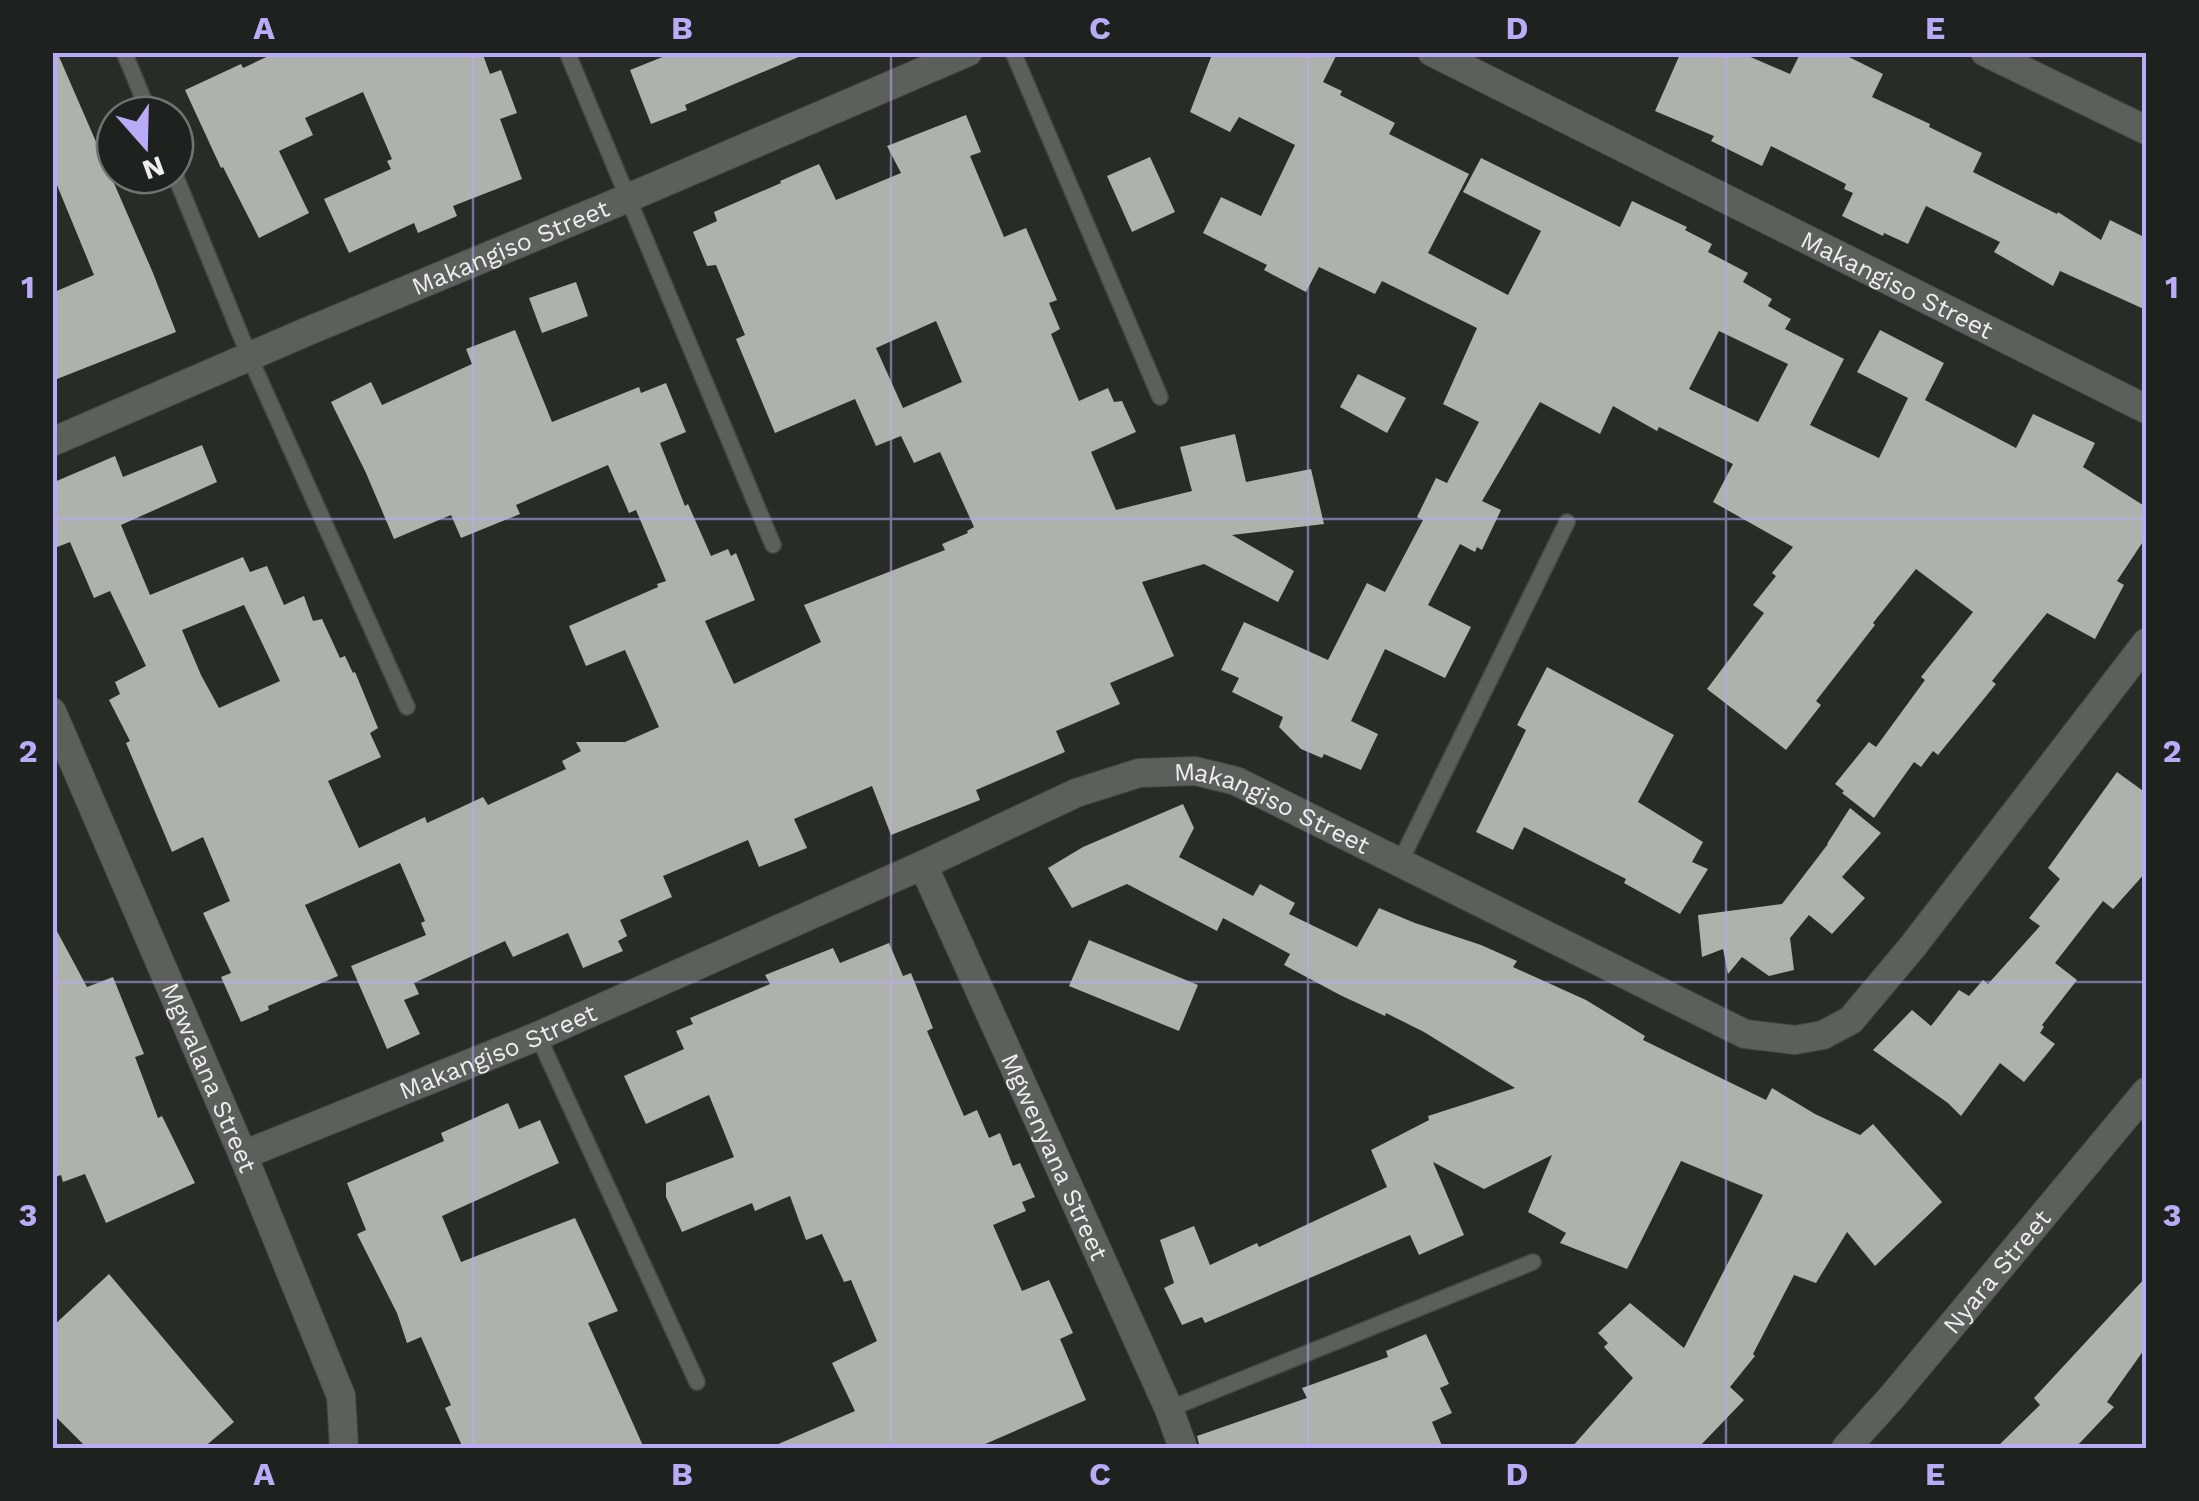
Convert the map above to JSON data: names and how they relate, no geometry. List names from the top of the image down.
{
  "streets": {
    "street": [
      "Makangiso Street",
      "Mgwalana Street",
      "Mgwenyana Street",
      "Nyara Street"
    ]
  },
  "crossings": [
    ["Makangiso Street", "Mgwalana Street"],
    ["Makangiso Street", "Mgwenyana Street"]
  ],
  "north": "bottom",
  "grid": {
    "columns": [
      "A",
      "B",
      "C",
      "D",
      "E"
    ],
    "rows": ["1", "2", "3"]
  }
}
